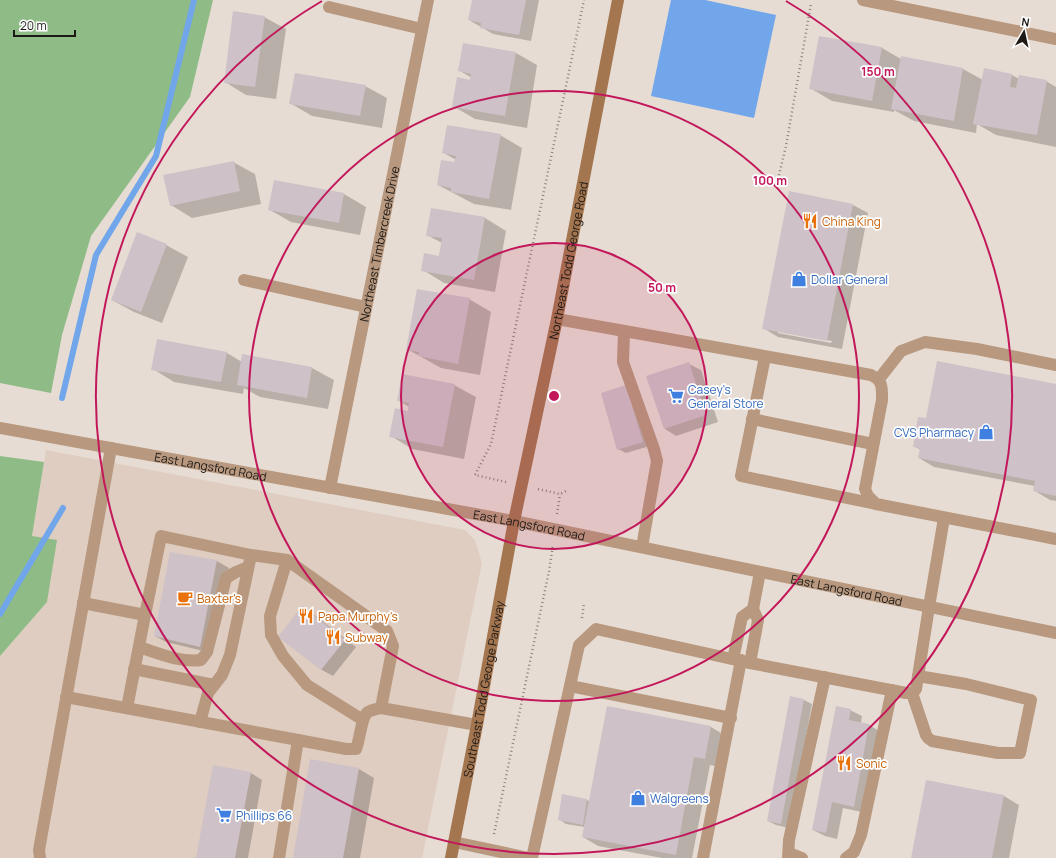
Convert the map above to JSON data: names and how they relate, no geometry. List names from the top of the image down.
{
  "streets": {
    "main road": ["Northeast Todd George Road", "Southeast Todd George Parkway"],
    "street": ["Northeast Timbercreek Drive", "East Langsford Road"]
  },
  "crossings": [
    ["Northeast Timbercreek Drive", "East Langsford Road"],
    ["Northeast Todd George Road", "East Langsford Road"],
    ["Northeast Todd George Road", "Southeast Todd George Parkway"],
    ["East Langsford Road", "Southeast Todd George Parkway"]
  ],
  "places": {
    "restaurant": [
      "China King",
      "Papa Murphy's",
      "Subway",
      "Sonic"
    ],
    "shop": ["Dollar General", "CVS Pharmacy", "Walgreens"],
    "supermarket": ["Casey's General Store", "Phillips 66"],
    "cafe": ["Baxter's"]
  },
  "scale_bar": "20 m",
  "north": "top",
  "rings": ["150 m", "100 m", "50 m"]
}
